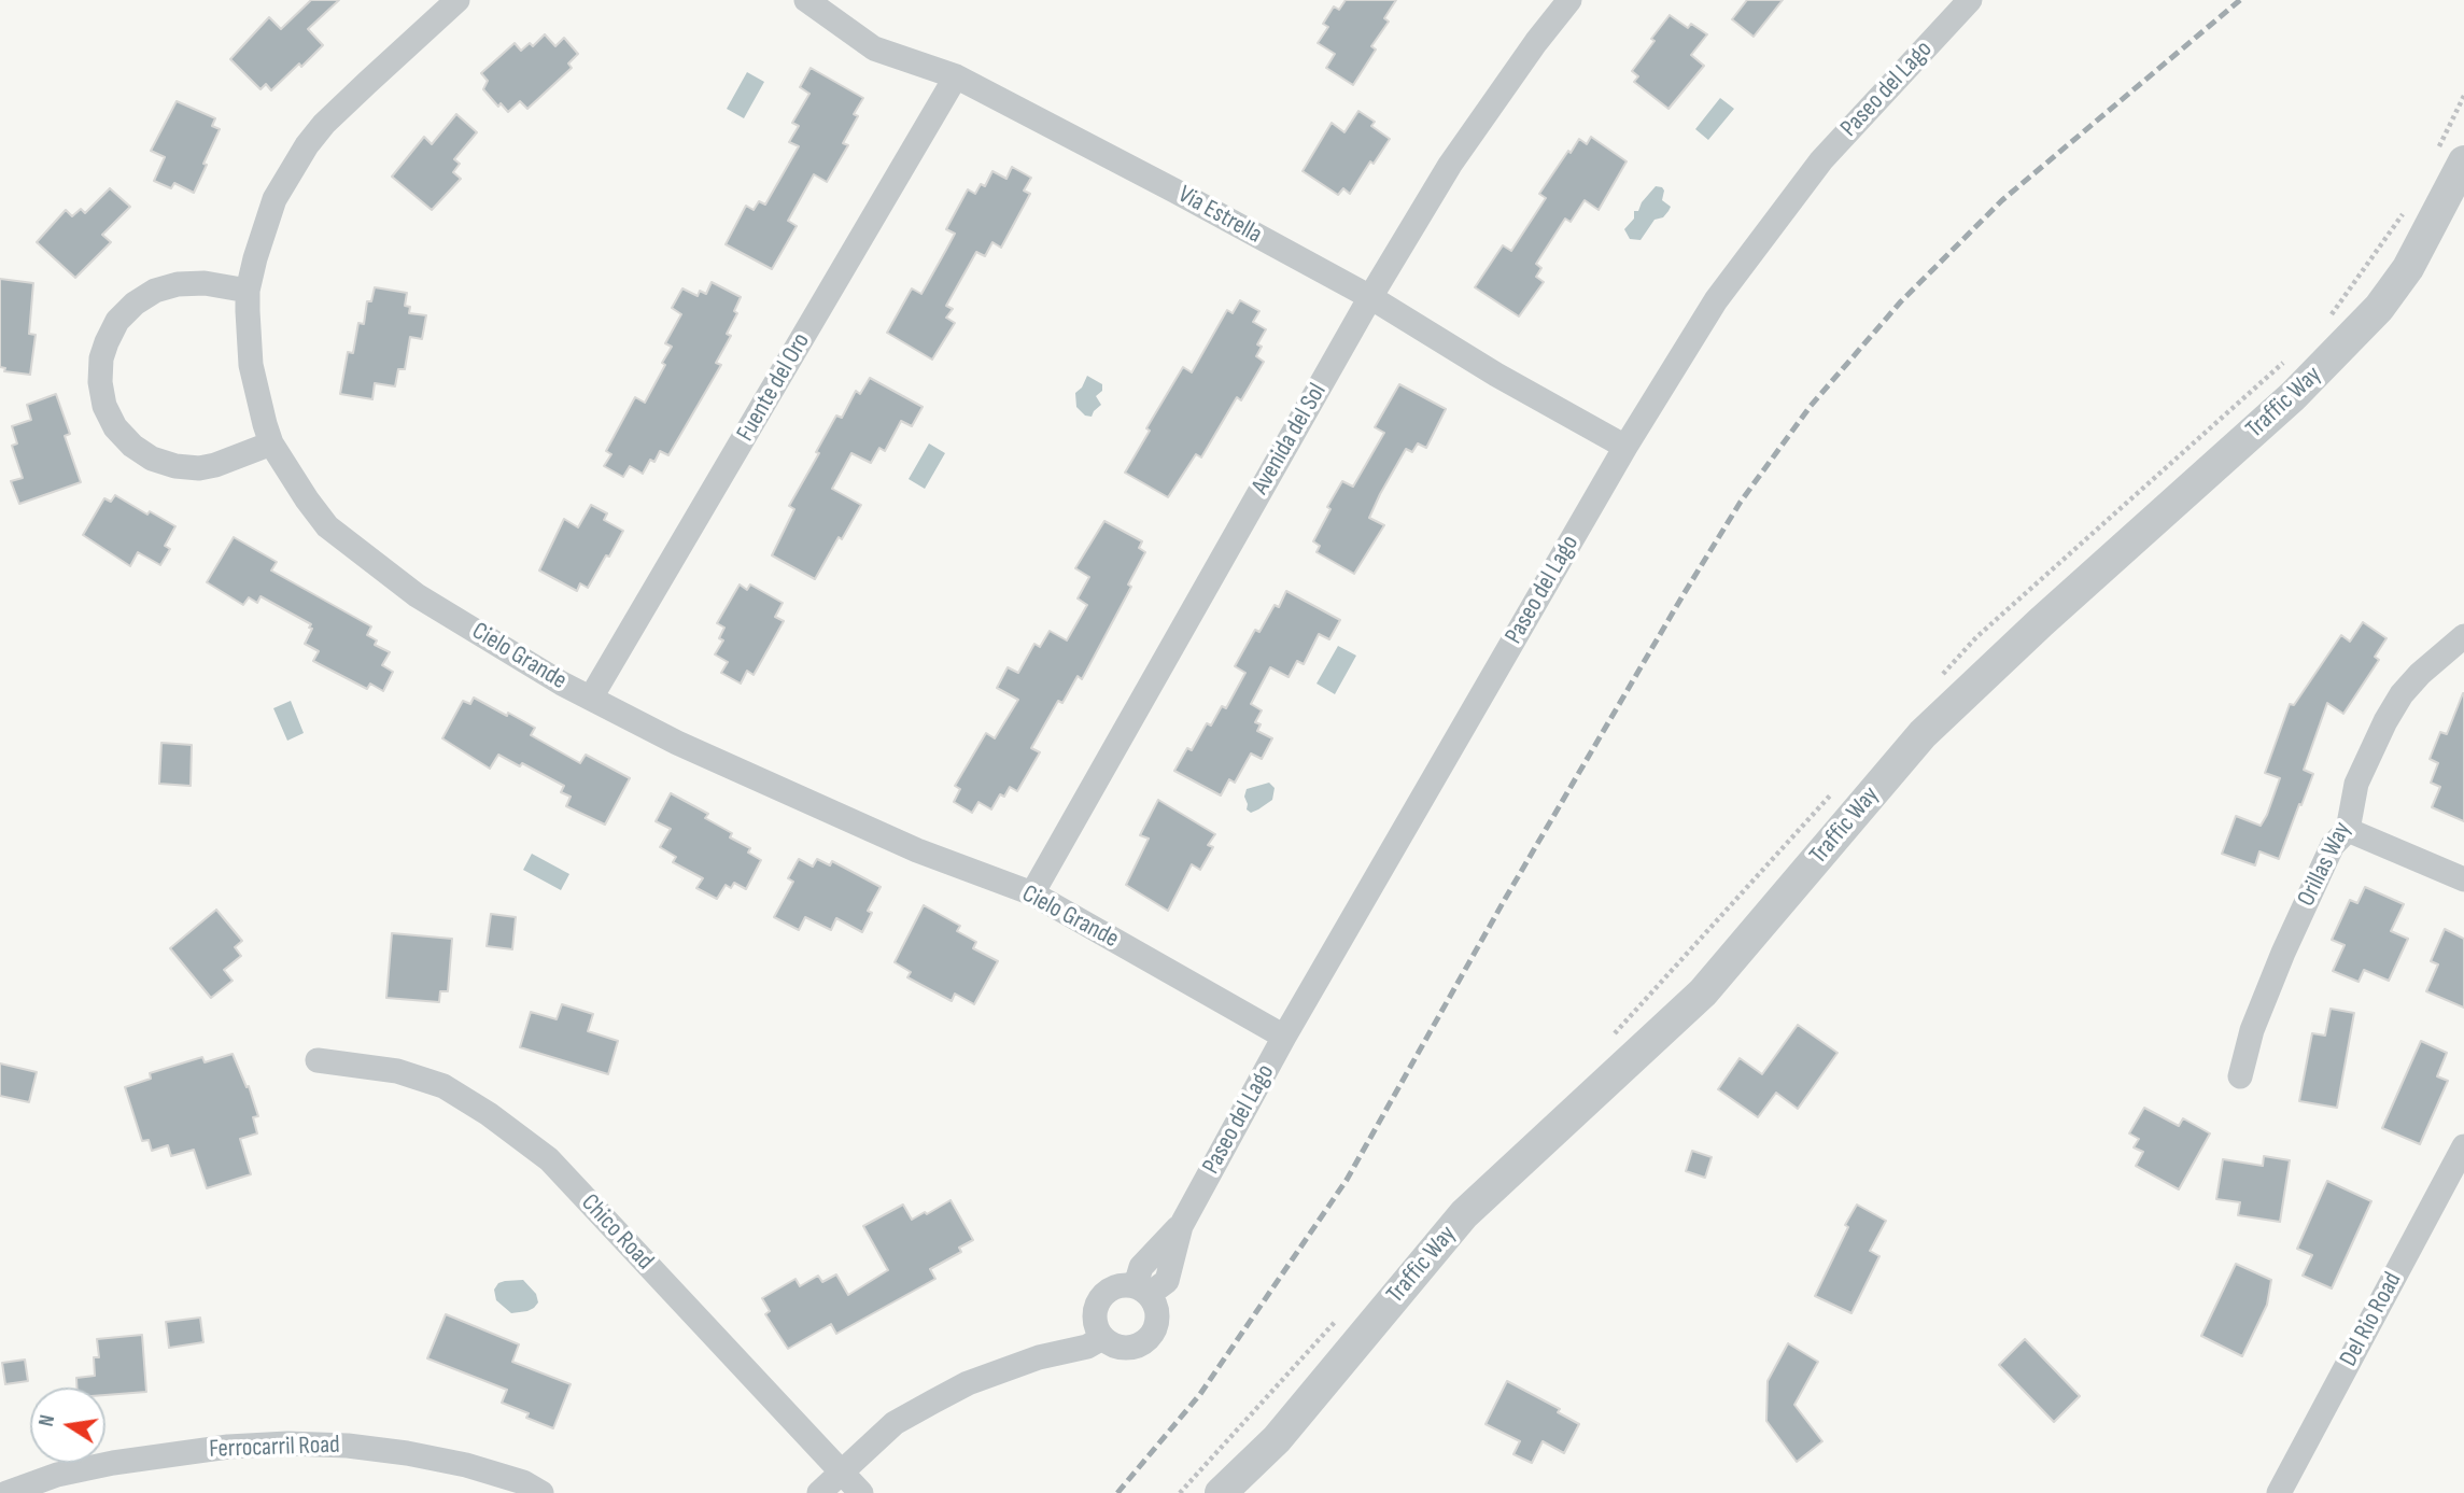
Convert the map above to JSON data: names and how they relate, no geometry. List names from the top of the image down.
{
  "streets": {
    "street": [
      "Paseo del Lago",
      "Via Estrella",
      "Fuente del Oro",
      "Traffic Way",
      "Avenida del Sol",
      "Cielo Grande",
      "Orillas Way",
      "Chico Road",
      "Del Rio Road",
      "Ferrocarril Road"
    ]
  },
  "crossings": [
    ["Paseo del Lago", "Via Estrella"],
    ["Paseo del Lago", "Cielo Grande"],
    ["Via Estrella", "Fuente del Oro"],
    ["Via Estrella", "Avenida del Sol"],
    ["Fuente del Oro", "Cielo Grande"],
    ["Avenida del Sol", "Cielo Grande"]
  ],
  "north": "left"
}
